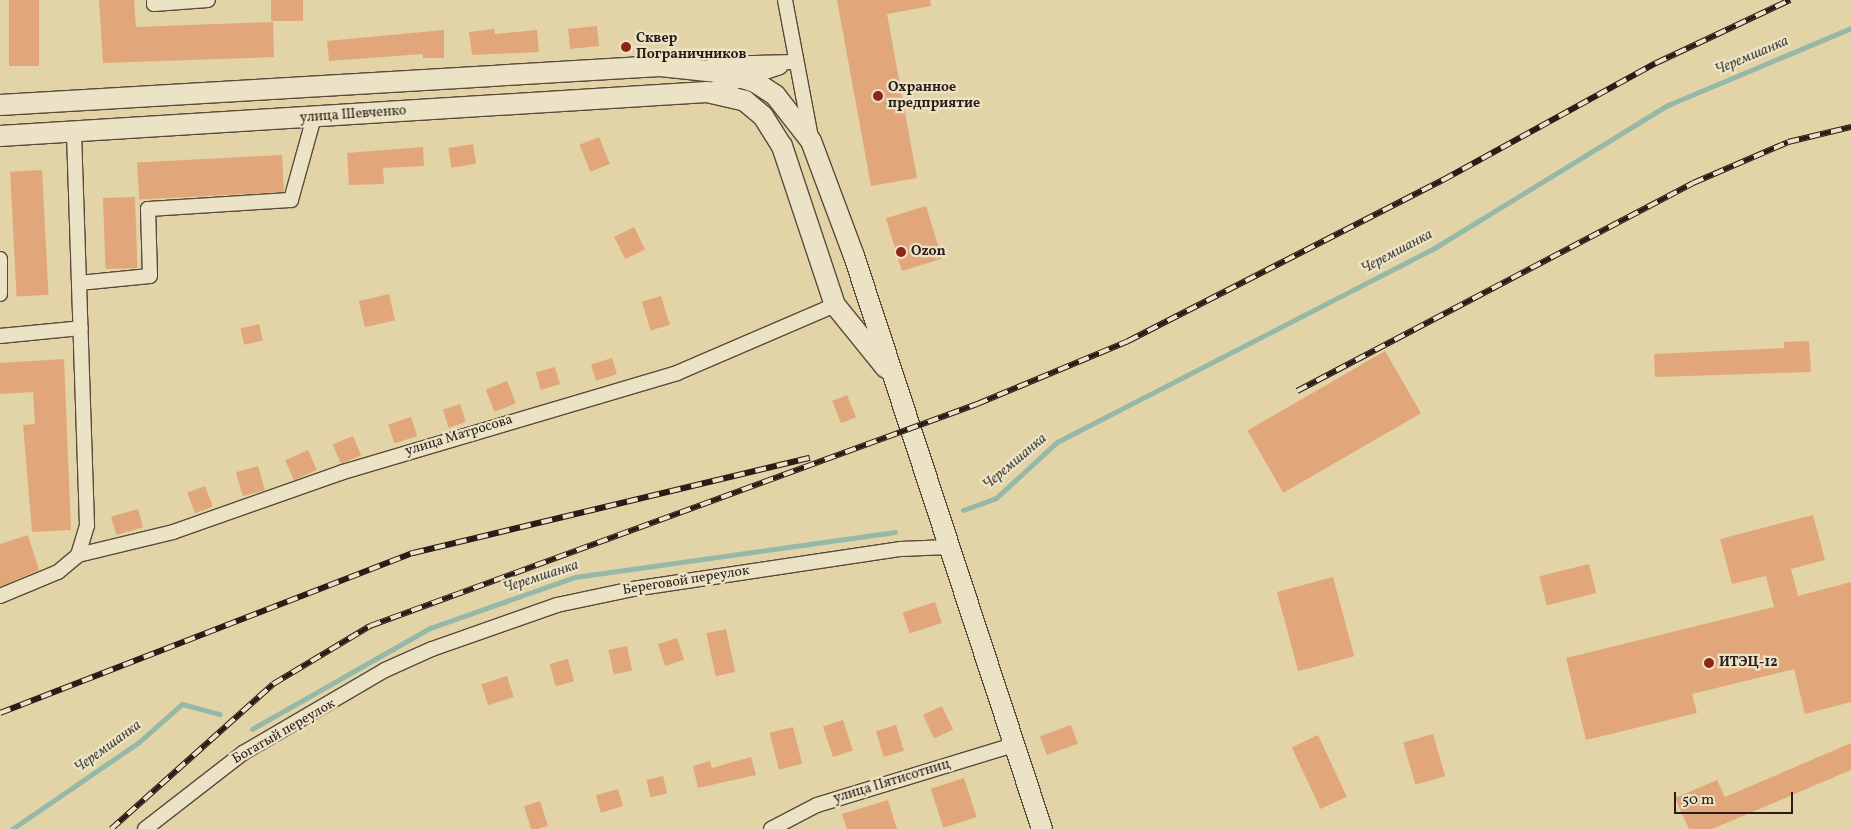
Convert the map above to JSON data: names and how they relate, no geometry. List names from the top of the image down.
{
  "streets": {
    "main road": ["улица Шевченко"],
    "street": [
      "улица Матросова",
      "Береговой переулок",
      "Богатый переулок",
      "улица Пятисотниц"
    ]
  },
  "crossings": [
    ["улица Шевченко", "улица Матросова"],
    ["Береговой переулок", "Богатый переулок"]
  ],
  "water": ["Черемшанка"],
  "places": [
    "Сквер Пограничников",
    "Охранное предприятие",
    "Ozon",
    "ИТЭЦ-12"
  ],
  "scale_bar": "50 m"
}
